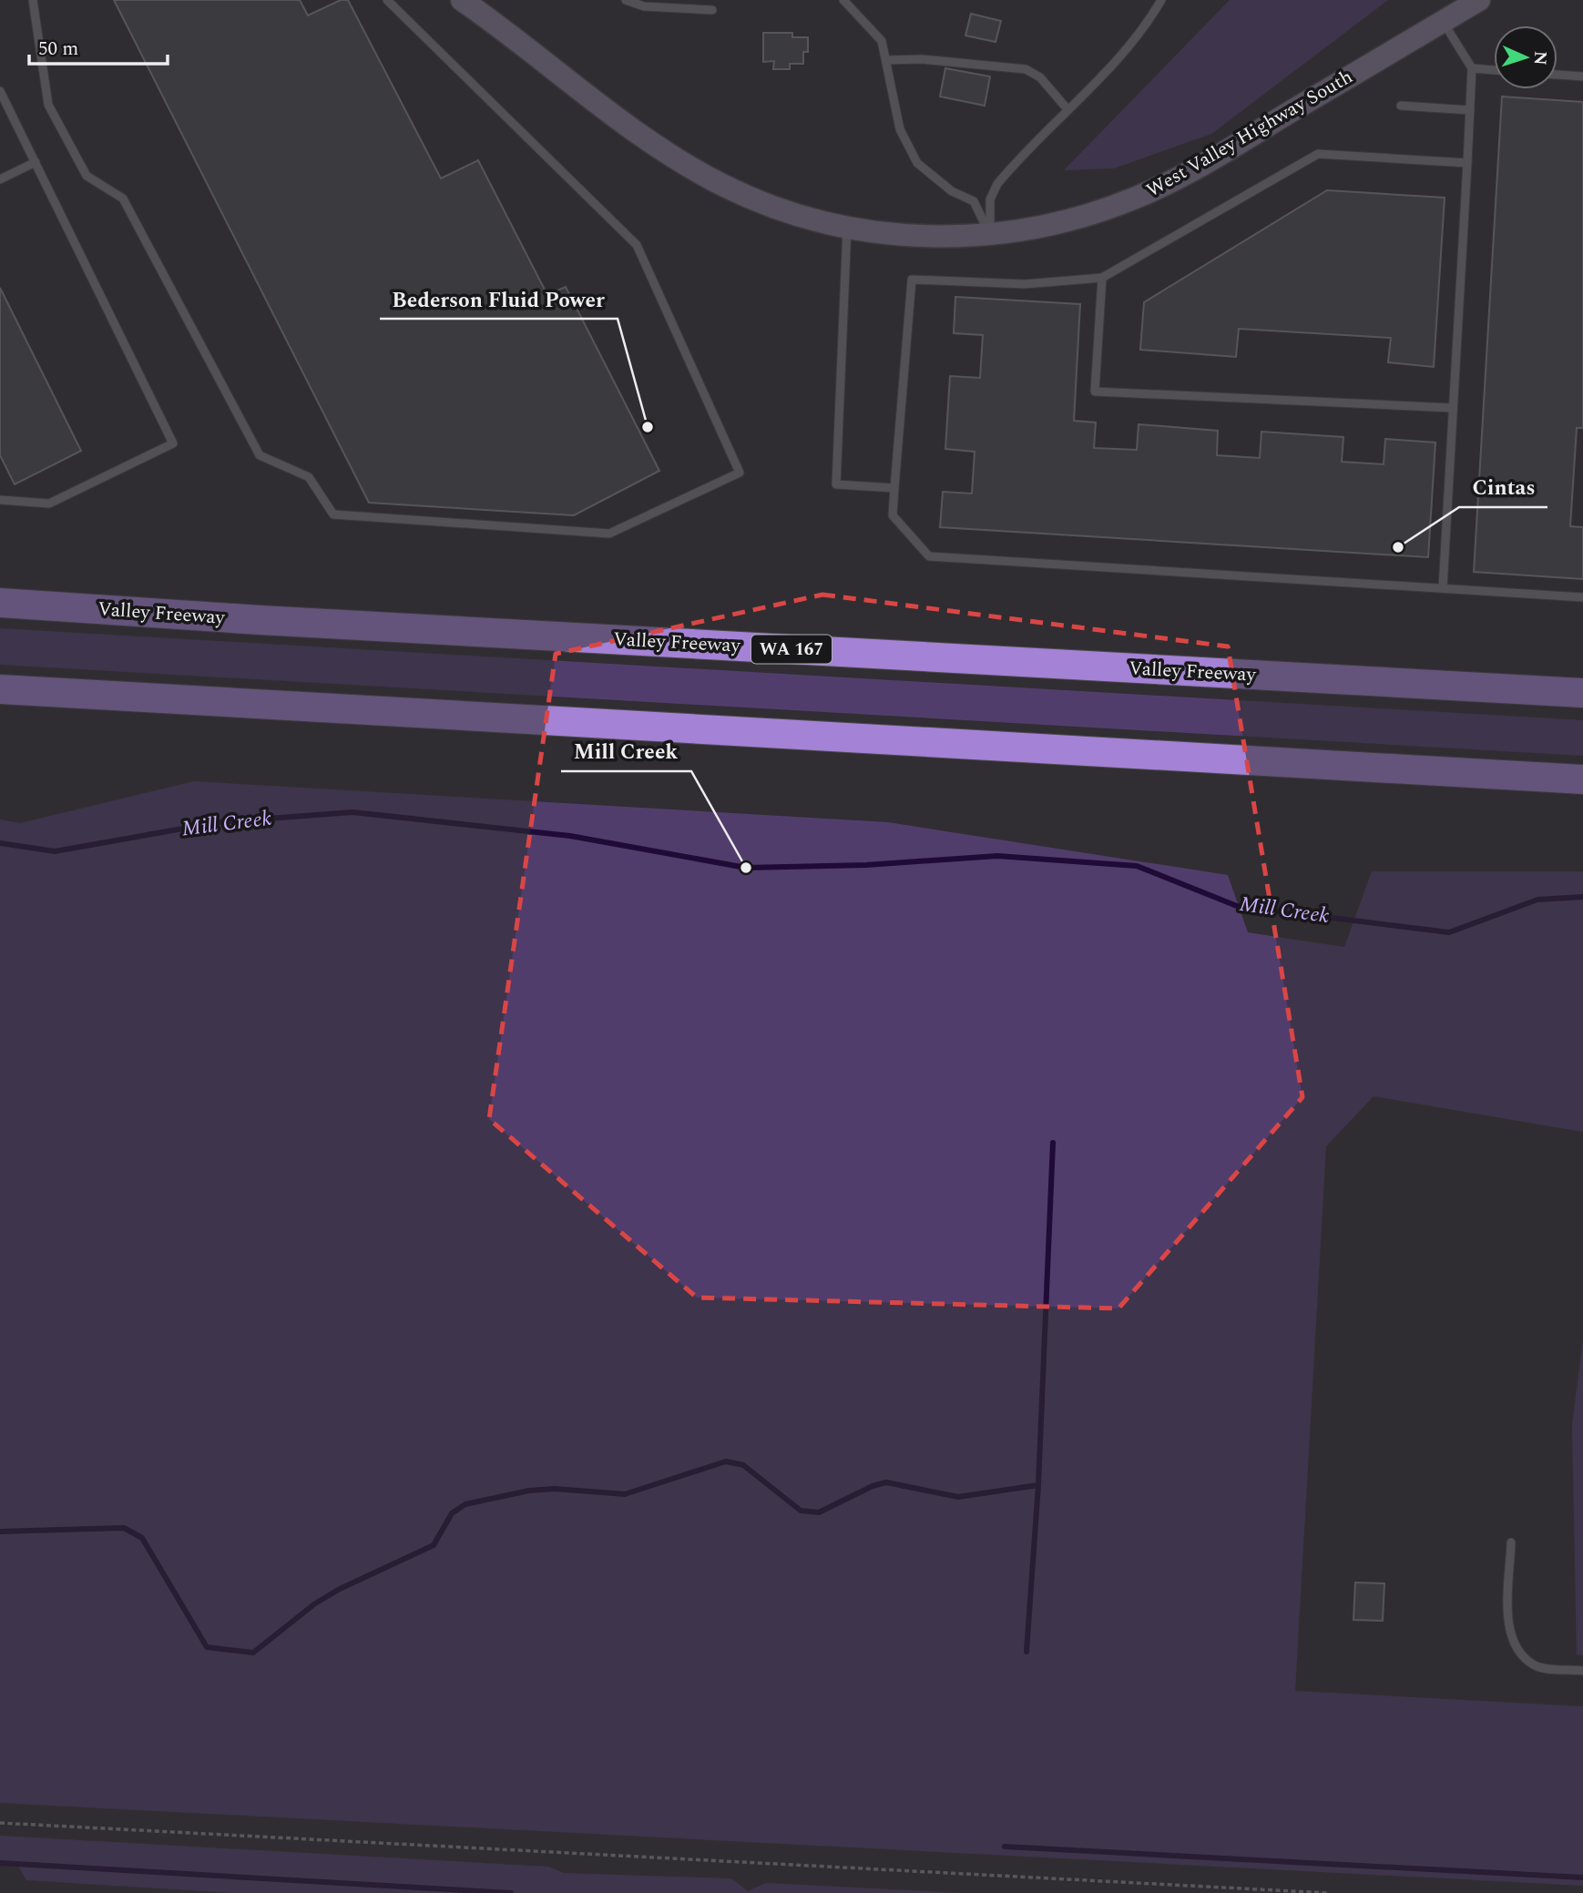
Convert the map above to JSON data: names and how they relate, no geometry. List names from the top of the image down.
{
  "streets": {
    "highway": ["Valley Freeway", "WA 167"],
    "main road": ["West Valley Highway South"]
  },
  "water": ["Mill Creek"],
  "places": ["Bederson Fluid Power", "Cintas", "Mill Creek"],
  "scale_bar": "50 m",
  "north": "right"
}
